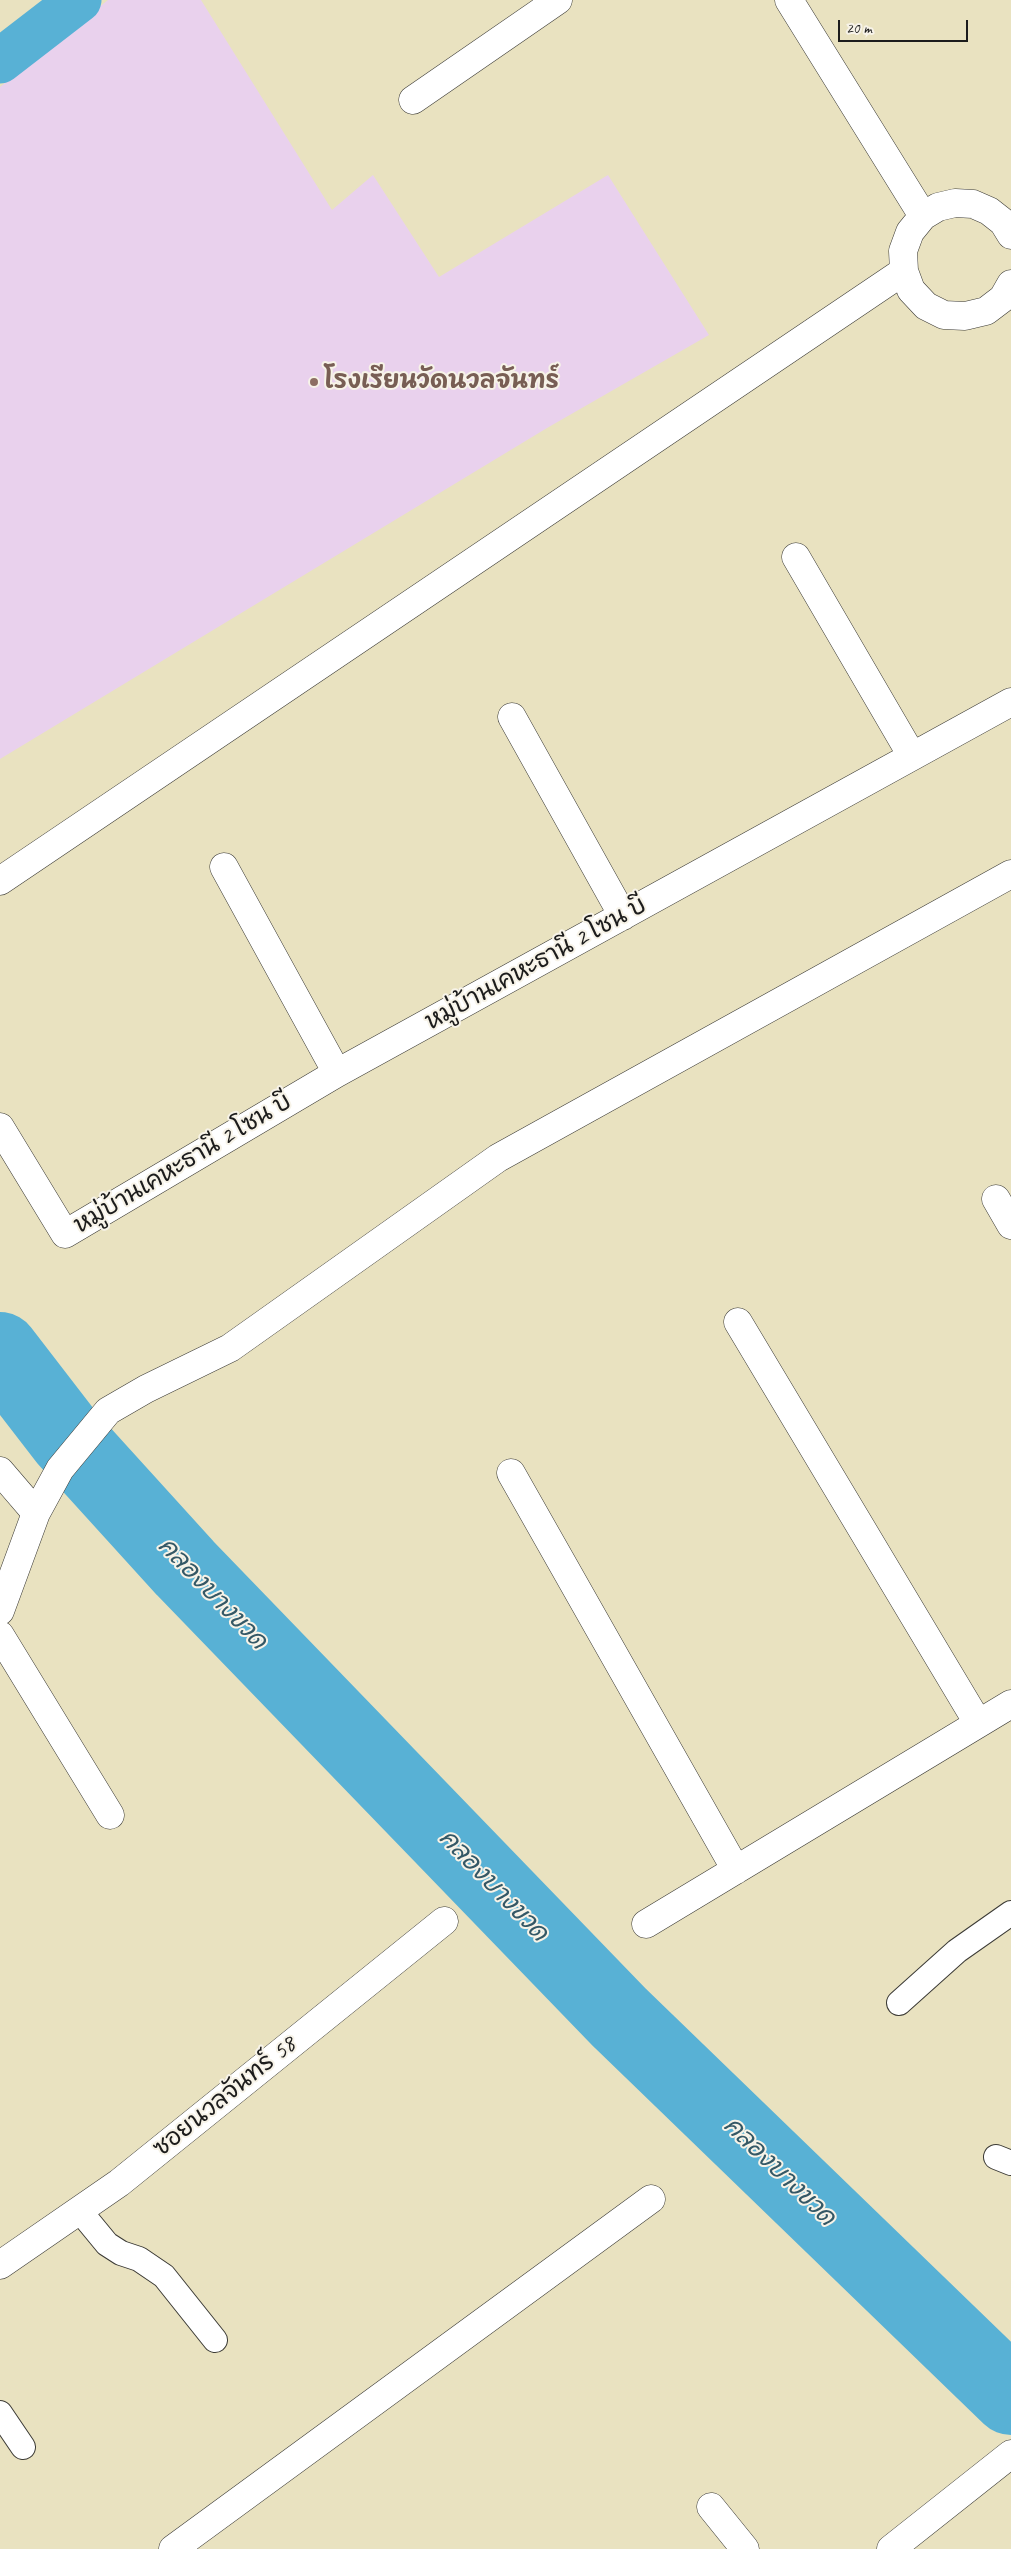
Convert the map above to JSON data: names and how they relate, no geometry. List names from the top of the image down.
{
  "streets": {
    "street": ["หมู่บ้านเคหะธานี 2 โซน บี", "ซอยนวลจันทร์ 58"]
  },
  "water": ["คลองบางขวด"],
  "places": ["โรงเรียนวัดนวลจันทร์"],
  "scale_bar": "20 m"
}
